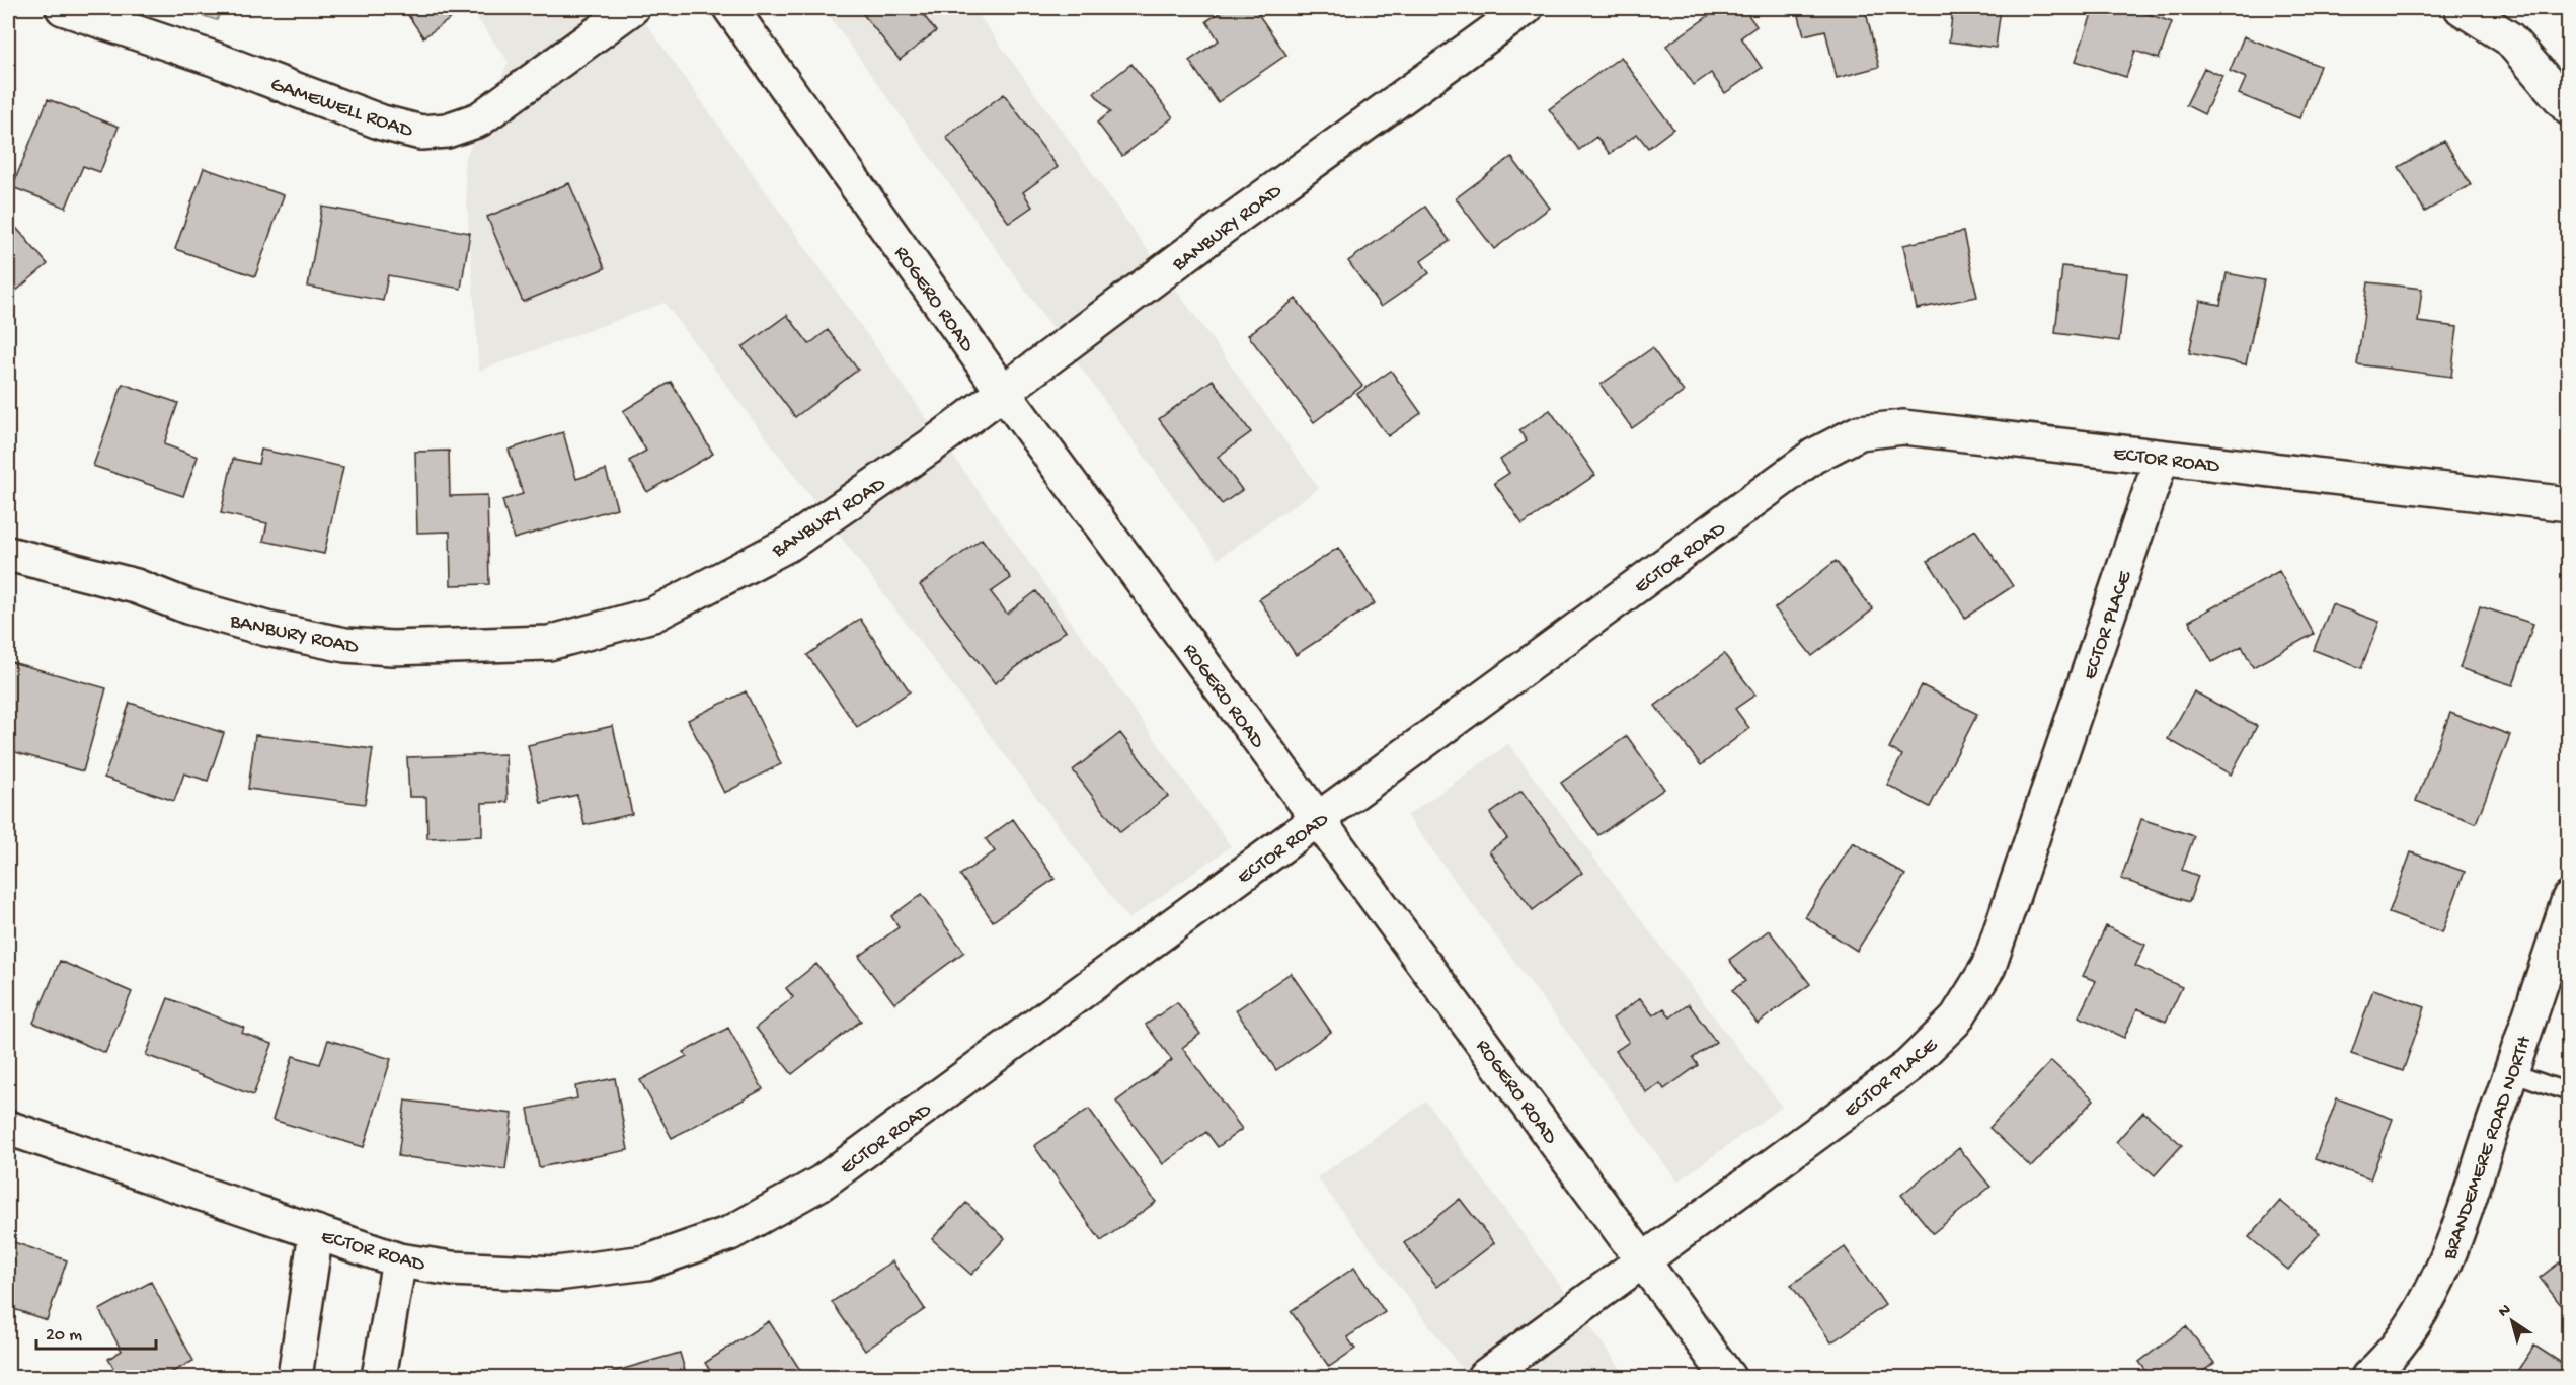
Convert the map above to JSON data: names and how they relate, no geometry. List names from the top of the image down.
{
  "streets": {
    "street": [
      "GAMEWELL ROAD",
      "BANBURY ROAD",
      "ROGERO ROAD",
      "ECTOR ROAD",
      "ECTOR PLACE",
      "BRANDEMERE ROAD NORTH"
    ]
  },
  "crossings": [
    ["BANBURY ROAD", "ROGERO ROAD"],
    ["ROGERO ROAD", "ECTOR ROAD"],
    ["ROGERO ROAD", "ECTOR PLACE"],
    ["ECTOR ROAD", "ECTOR PLACE"]
  ],
  "scale_bar": "20 m",
  "north": "top left"
}
